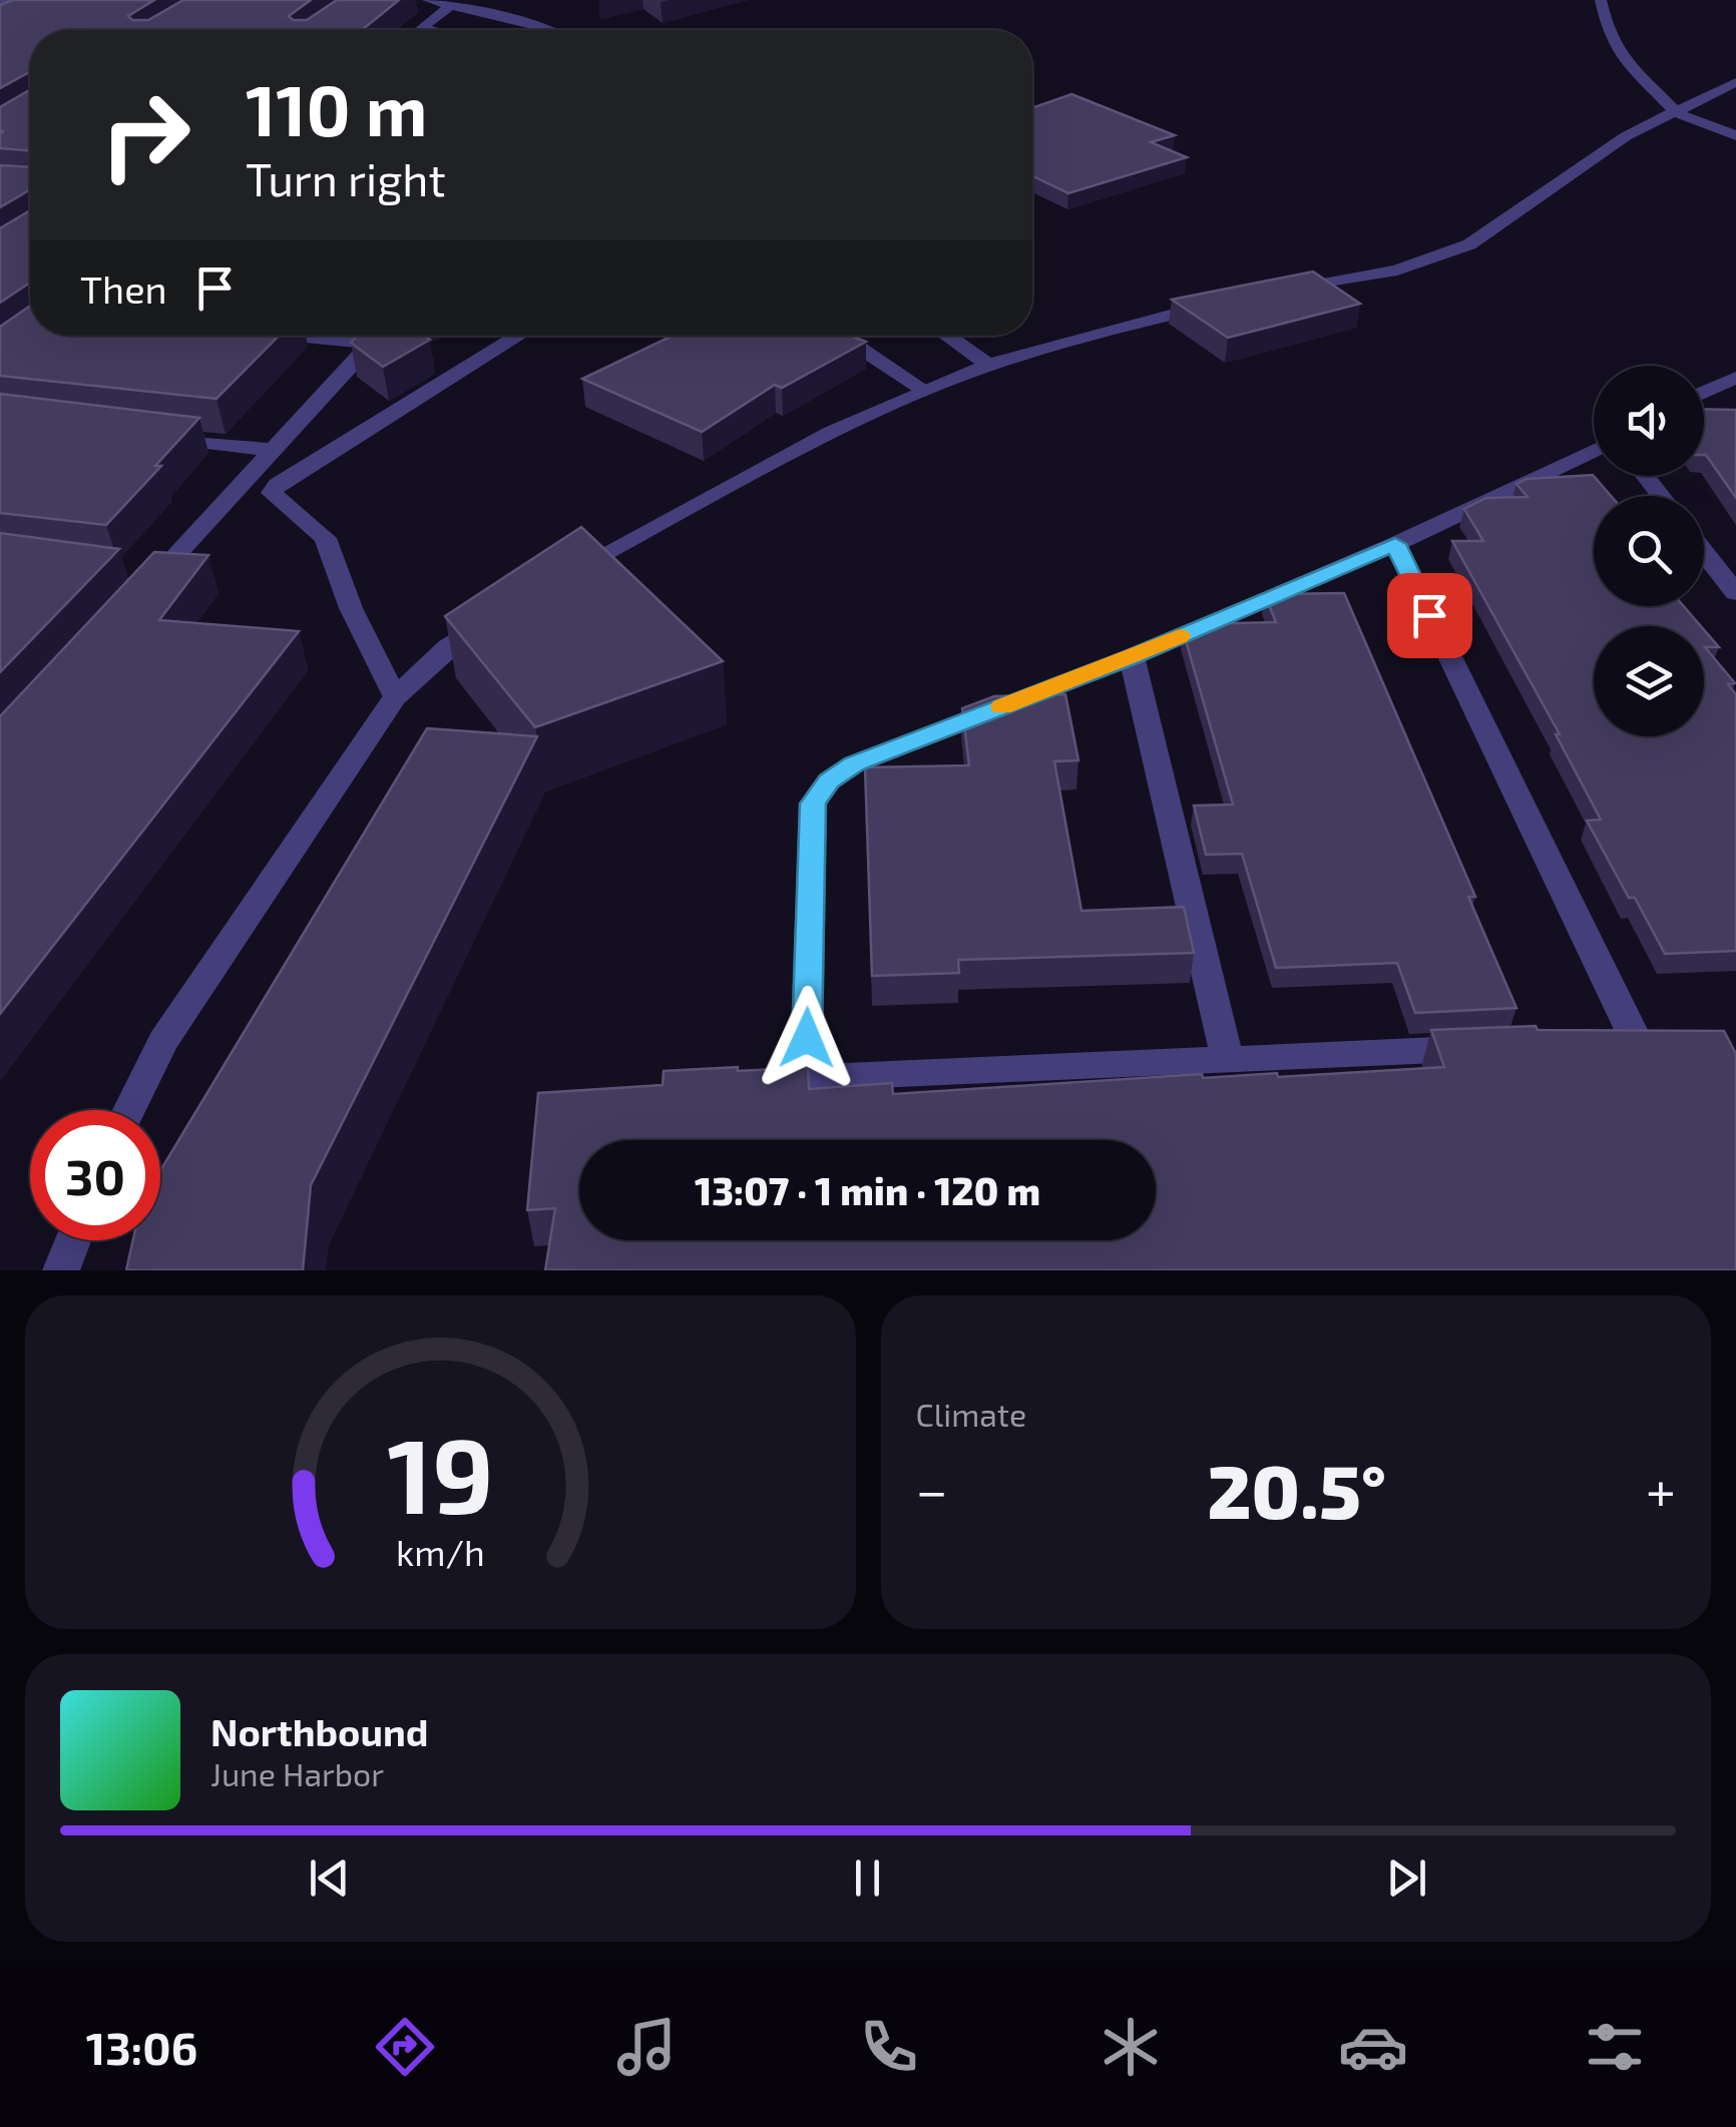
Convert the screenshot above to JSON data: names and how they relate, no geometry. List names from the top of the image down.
{
  "page": {
    "turn": ["110 m", "Turn right"],
    "then": "Then",
    "limit": "30",
    "trip": "13:07 · 1 min · 120 m",
    "tile": "Climate",
    "heat": ["−", "20.5°", "+"],
    "song": ["Northbound", "June Harbor"],
    "tabs": "13:06",
    "gauge": ["19", "km/h"]
  }
}
